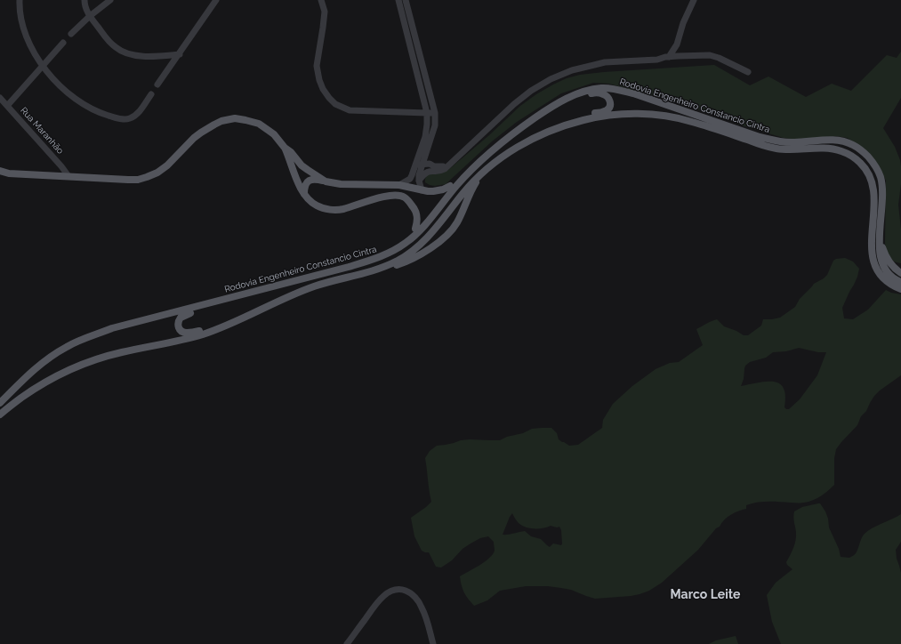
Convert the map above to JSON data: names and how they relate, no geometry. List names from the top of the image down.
{
  "streets": {
    "main road": ["Rodovia Engenheiro Constancio Cintra"],
    "street": ["Rua Maranhão"]
  },
  "districts": ["Marco Leite"]
}
